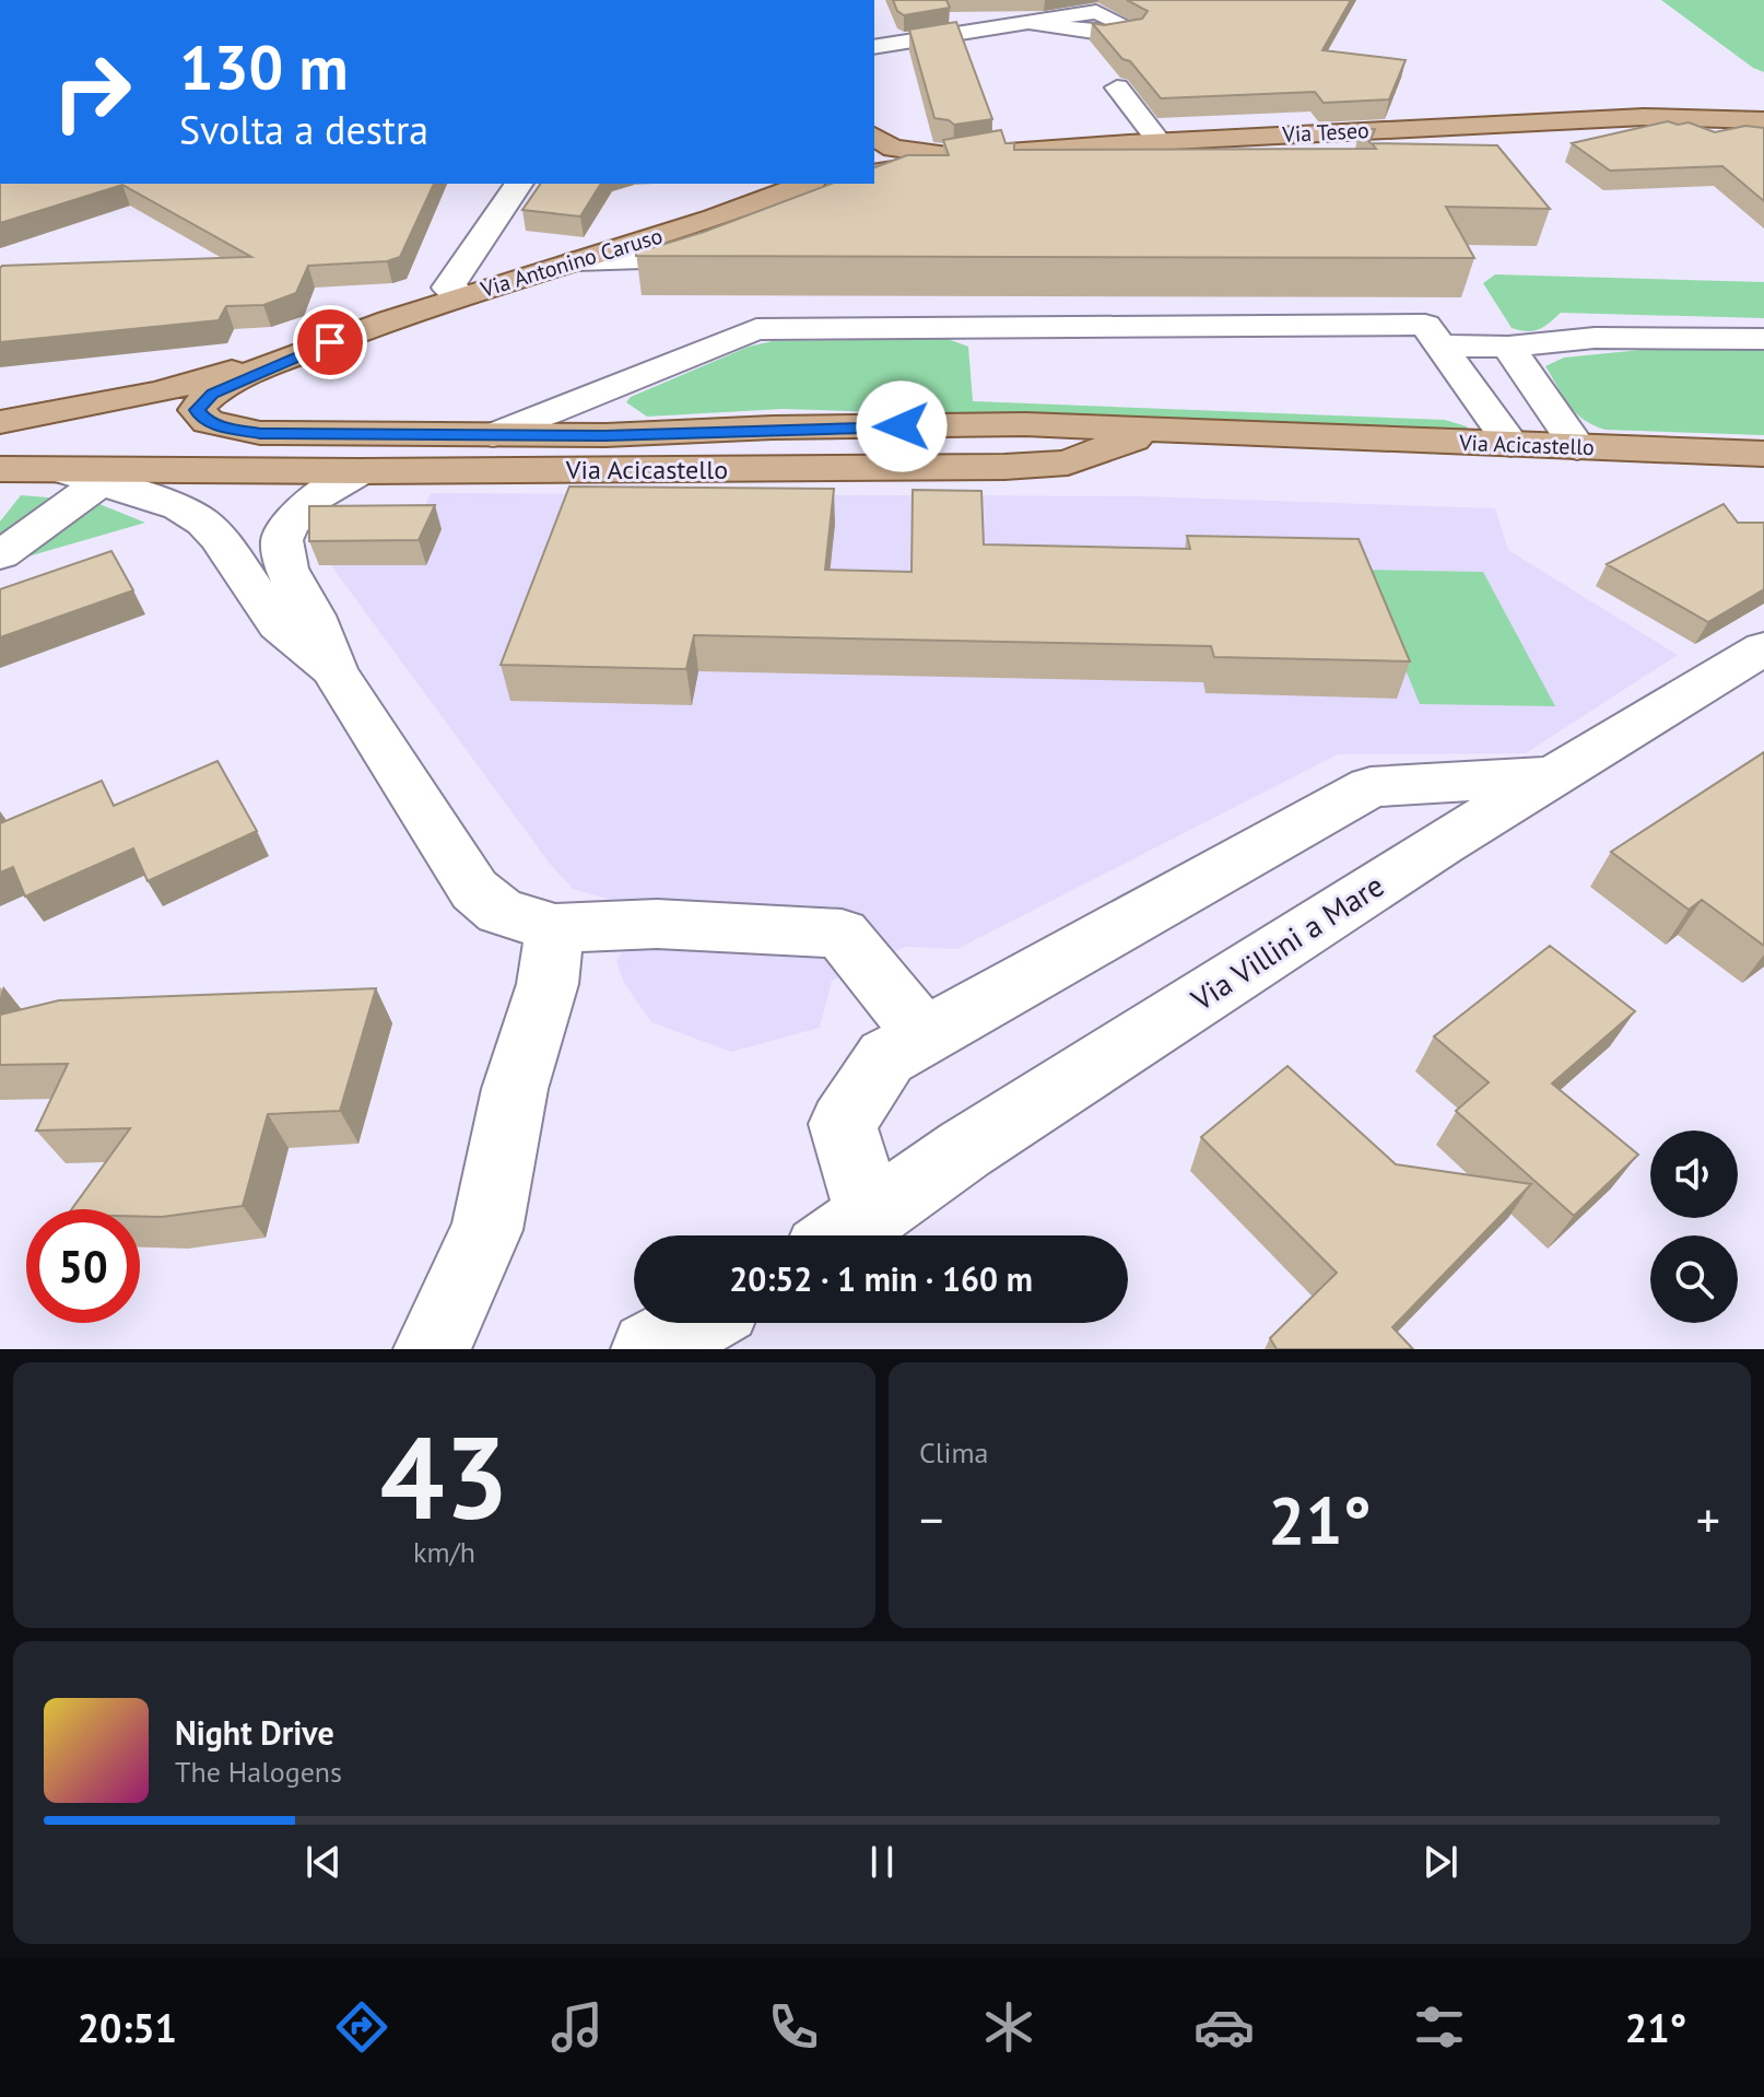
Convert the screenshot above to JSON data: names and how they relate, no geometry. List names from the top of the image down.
{
  "streets": {
    "main road": ["Via Teseo", "Via Antonino Caruso", "Via Acicastello"],
    "street": ["Via Villini a Mare"]
  },
  "crossings": [
    ["Via Antonino Caruso", "Via Acicastello"]
  ],
  "page": {
    "turn": ["130 m", "Svolta a destra"],
    "limit": "50",
    "trip": "20:52 · 1 min · 160 m",
    "tile": [
      ["43", "km/h"],
      "Clima"
    ],
    "heat": ["−", "21°", "+"],
    "song": ["Night Drive", "The Halogens"],
    "tabs": ["20:51", "21°"]
  }
}
